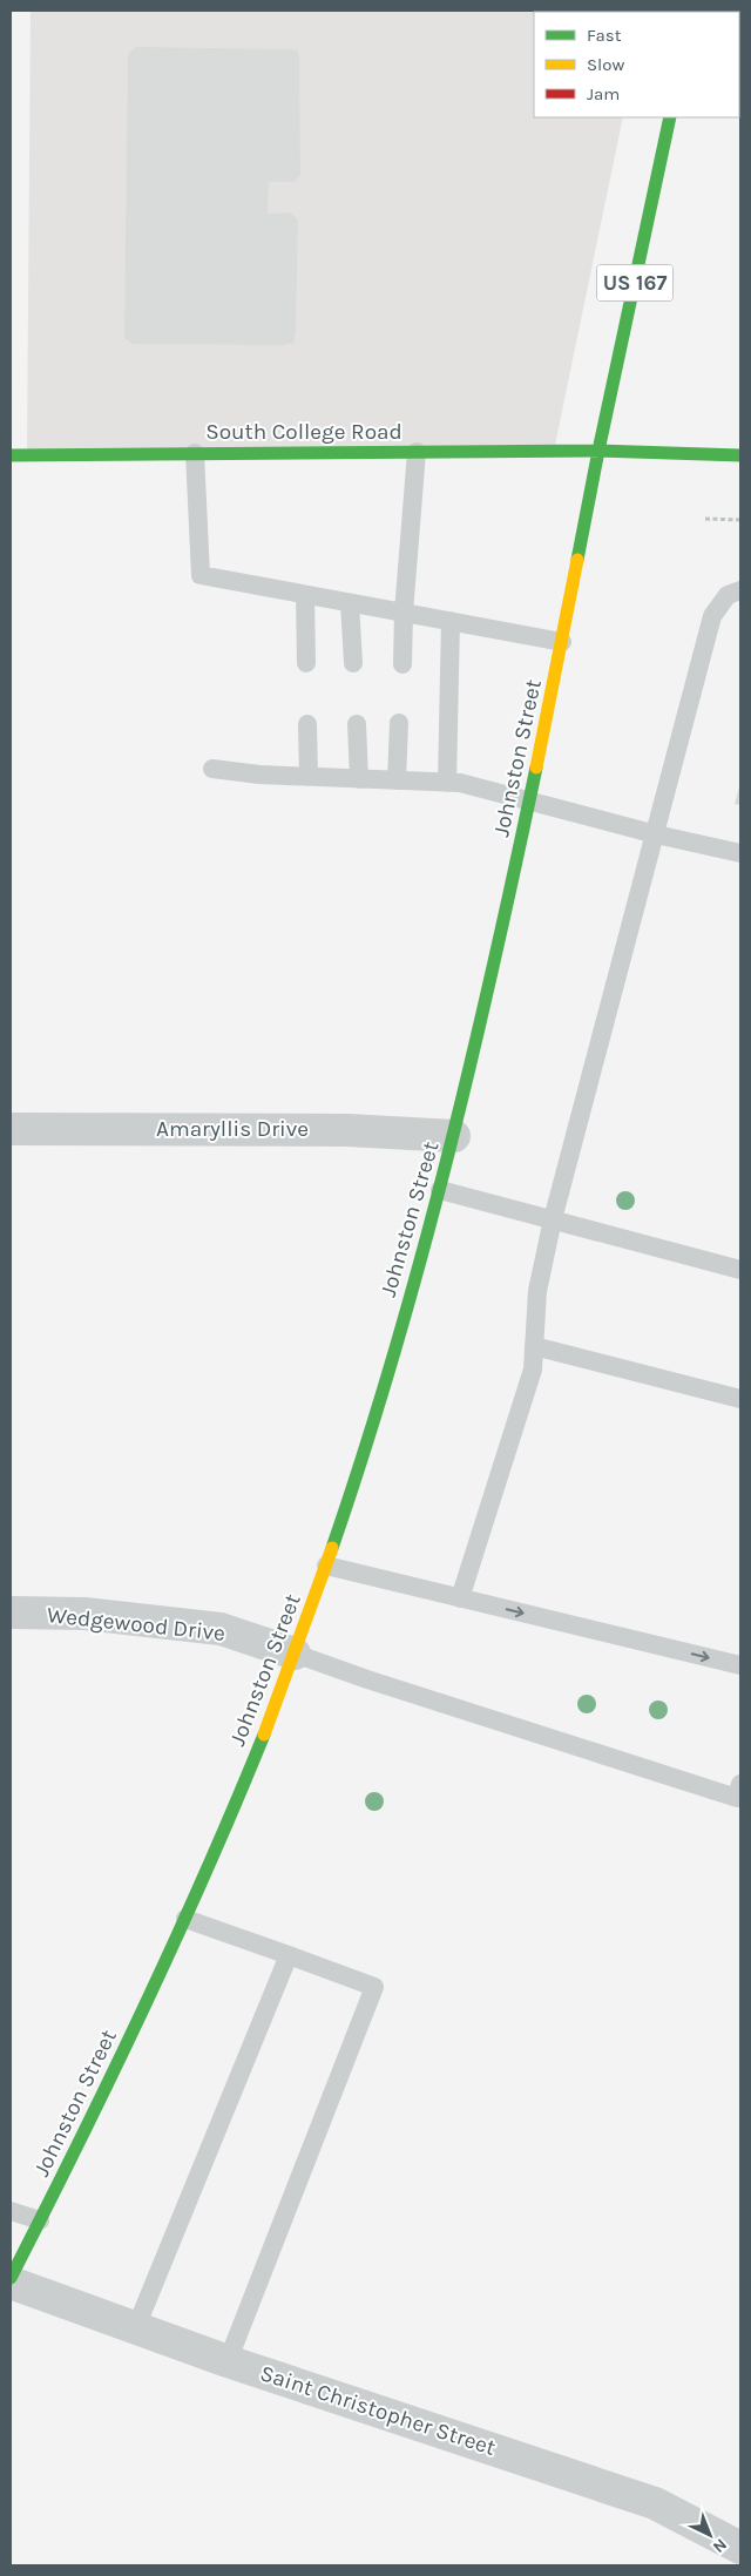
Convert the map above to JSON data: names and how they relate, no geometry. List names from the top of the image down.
{
  "streets": {
    "main road": ["US 167", "South College Road", "Johnston Street"],
    "street": ["Amaryllis Drive", "Wedgewood Drive", "Saint Christopher Street"]
  },
  "crossings": [
    ["South College Road", "Johnston Street"],
    ["Johnston Street", "Amaryllis Drive"],
    ["Johnston Street", "Wedgewood Drive"]
  ],
  "legend": ["Fast", "Slow", "Jam"],
  "north": "bottom right"
}
